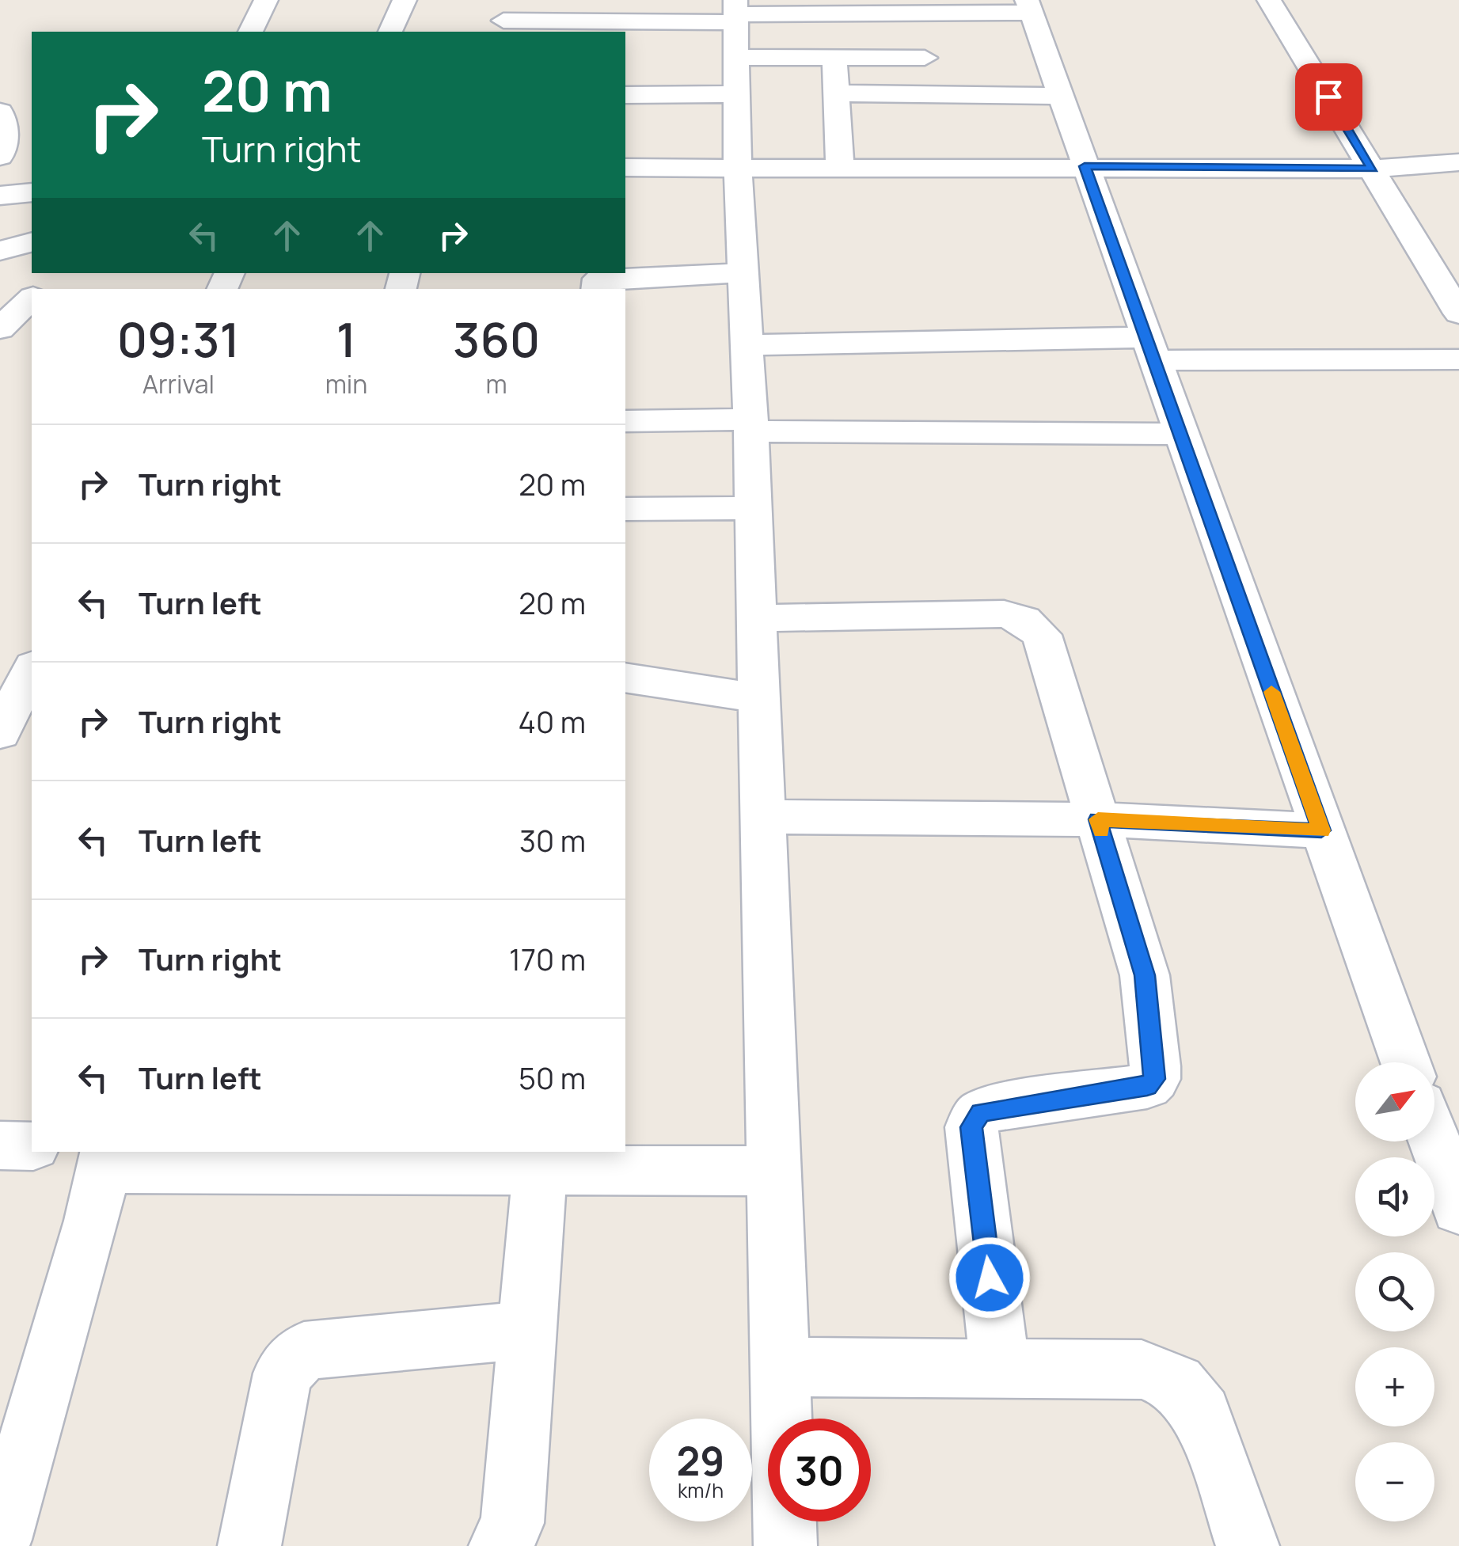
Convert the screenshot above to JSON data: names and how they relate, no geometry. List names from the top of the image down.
{
  "north": "top right",
  "page": {
    "turn": ["20 m", "Turn right"],
    "eta": [
      "09:31",
      "Arrival",
      "1",
      "min",
      "360",
      "m"
    ],
    "list": [
      {
        "name": "Turn right",
        "value": "20 m"
      },
      {
        "name": "Turn left",
        "value": "20 m"
      },
      {
        "name": "Turn right",
        "value": "40 m"
      },
      {
        "name": "Turn left",
        "value": "30 m"
      },
      {
        "name": "Turn right",
        "value": "170 m"
      },
      {
        "name": "Turn left",
        "value": "50 m"
      }
    ],
    "map_buttons": ["+", "−"],
    "speed": "29 km/h",
    "limit": "30"
  }
}
